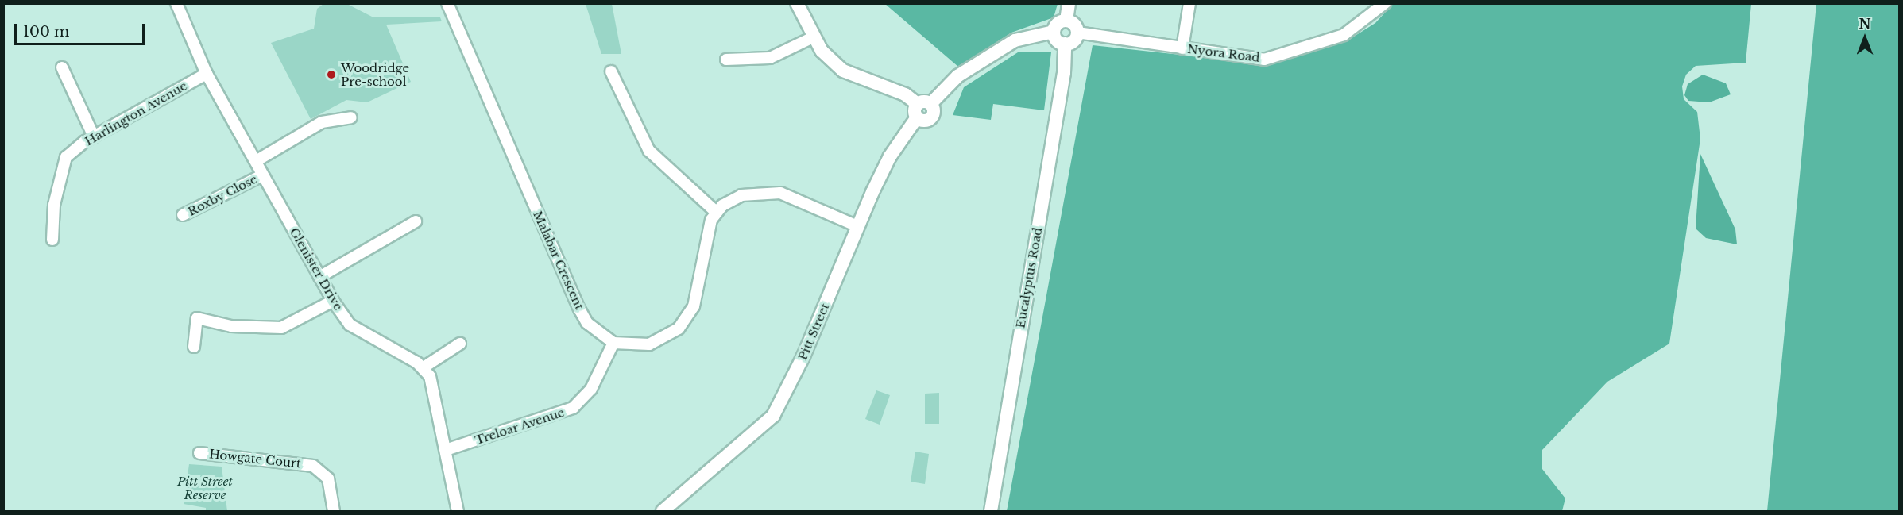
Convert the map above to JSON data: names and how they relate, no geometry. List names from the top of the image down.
{
  "streets": {
    "street": [
      "Nyora Road",
      "Harlington Avenue",
      "Roxby Close",
      "Malabar Crescent",
      "Glenister Drive",
      "Eucalyptus Road",
      "Pitt Street",
      "Treloar Avenue",
      "Howgate Court"
    ]
  },
  "crossings": [
    ["Nyora Road", "Eucalyptus Road"],
    ["Harlington Avenue", "Glenister Drive"],
    ["Roxby Close", "Glenister Drive"],
    ["Malabar Crescent", "Treloar Avenue"]
  ],
  "parks": ["Pitt Street Reserve"],
  "places": ["Woodridge Pre-school"],
  "scale_bar": "100 m",
  "north": "top"
}
